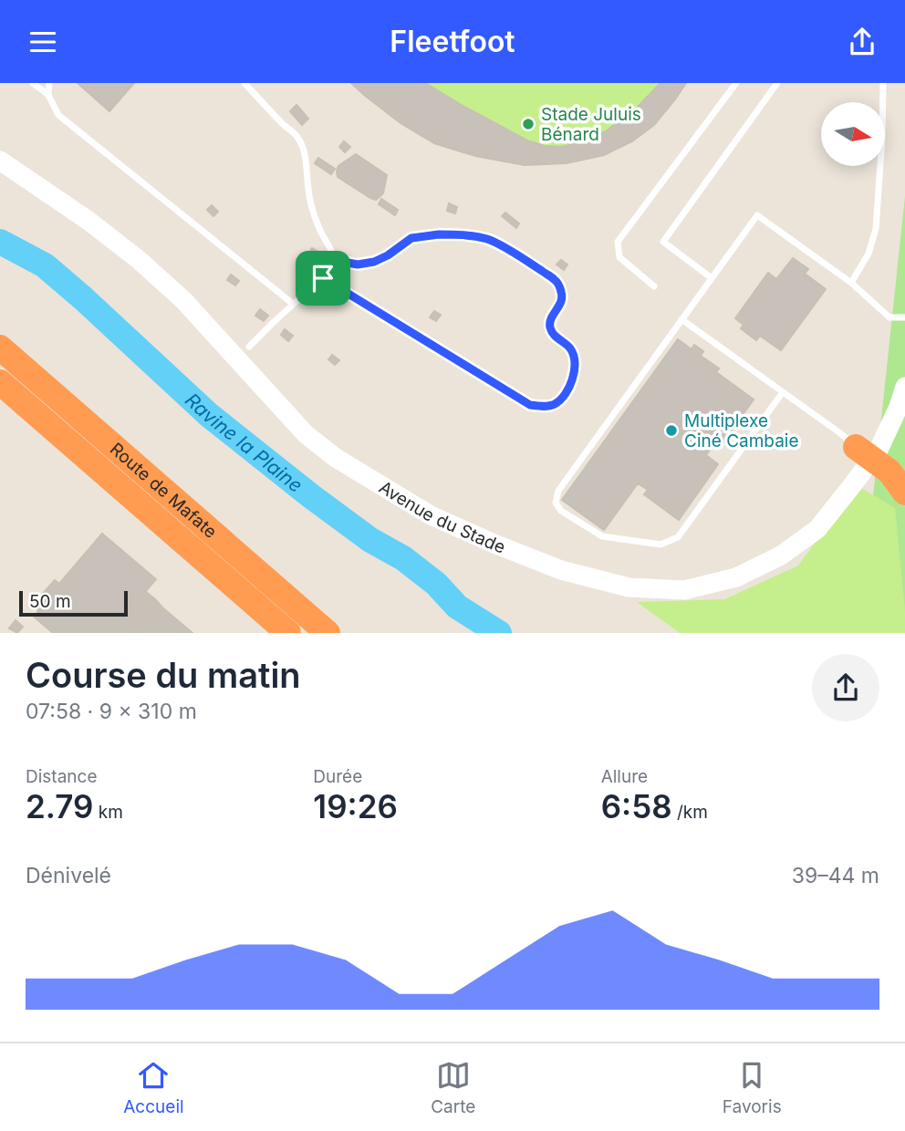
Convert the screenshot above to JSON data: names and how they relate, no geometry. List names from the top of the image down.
{
  "streets": {
    "highway": ["Route de Mafate"],
    "street": ["Avenue du Stade"]
  },
  "water": ["Ravine la Plaine"],
  "places": ["Stade Juluis Bénard", "Multiplexe Ciné Cambaie"],
  "scale_bar": "50 m",
  "north": "right",
  "page": {
    "header": "Fleetfoot",
    "scale": "50 m",
    "heading": ["Course du matin", "07:58 · 9 × 310 m"],
    "stats": [
      ["Distance", "2.79 km"],
      ["Durée", "19:26"],
      ["Allure", "6:58 /km"]
    ],
    "chart": ["Dénivelé", "39–44 m"],
    "tabs": ["Accueil", "Carte", "Favoris"]
  }
}
